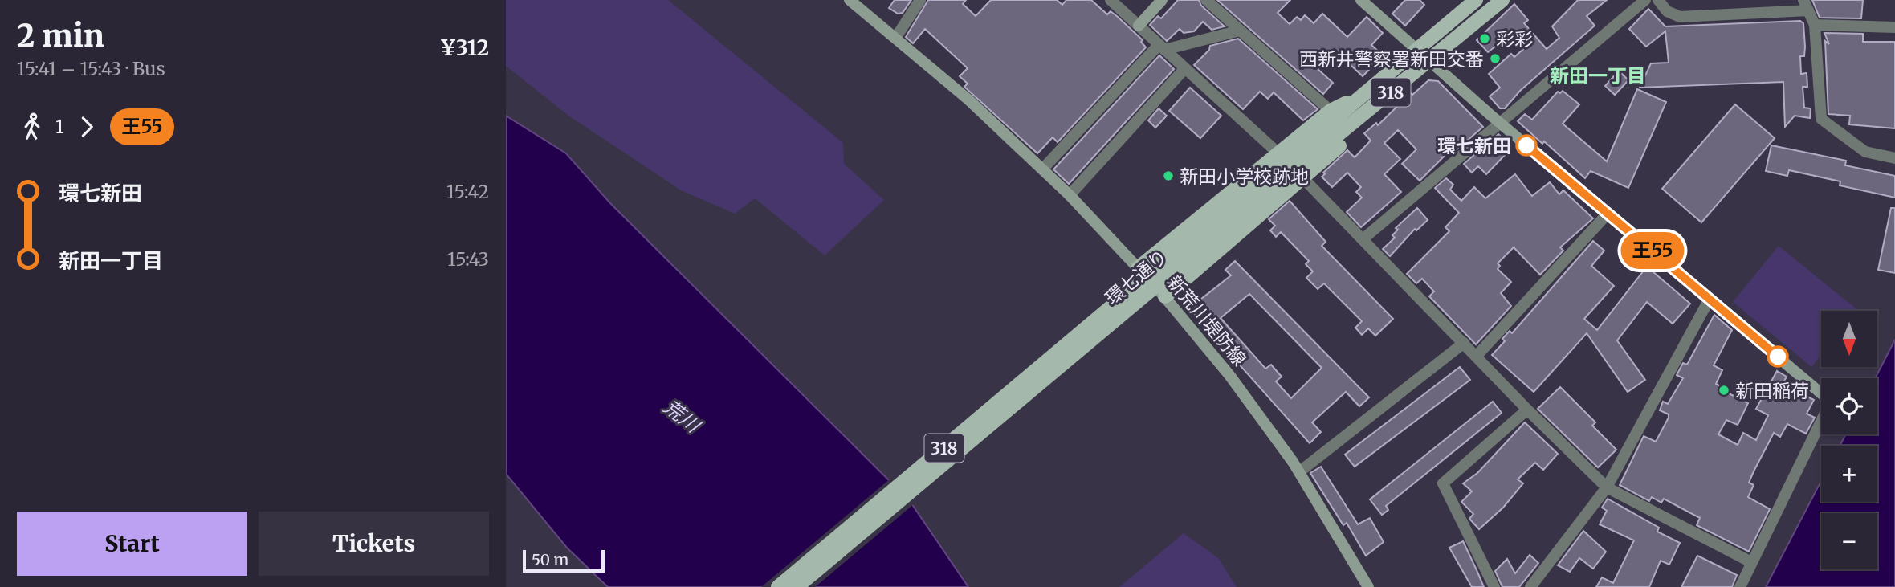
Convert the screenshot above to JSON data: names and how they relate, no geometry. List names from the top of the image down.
{
  "streets": {
    "main road": ["318", "環七通り"],
    "street": ["新荒川堤防線"]
  },
  "districts": ["新田一丁目"],
  "water": ["荒川"],
  "places": [
    "彩彩",
    "西新井警察署新田交番",
    "環七新田",
    "新田小学校跡地",
    "新田稲荷"
  ],
  "lines": ["bus line 王55"],
  "scale_bar": "50 m",
  "north": "bottom",
  "page": {
    "heading": ["2 min", "15:41 – 15:43 · Bus", "¥312"],
    "on_map": "王55",
    "legs": ["1", "王55"],
    "list": [
      {
        "name": "環七新田",
        "value": "15:42"
      },
      {
        "name": "新田一丁目",
        "value": "15:43"
      }
    ],
    "map_buttons": ["+", "−"],
    "buttons": ["Start", "Tickets"],
    "scale": "50 m"
  }
}
